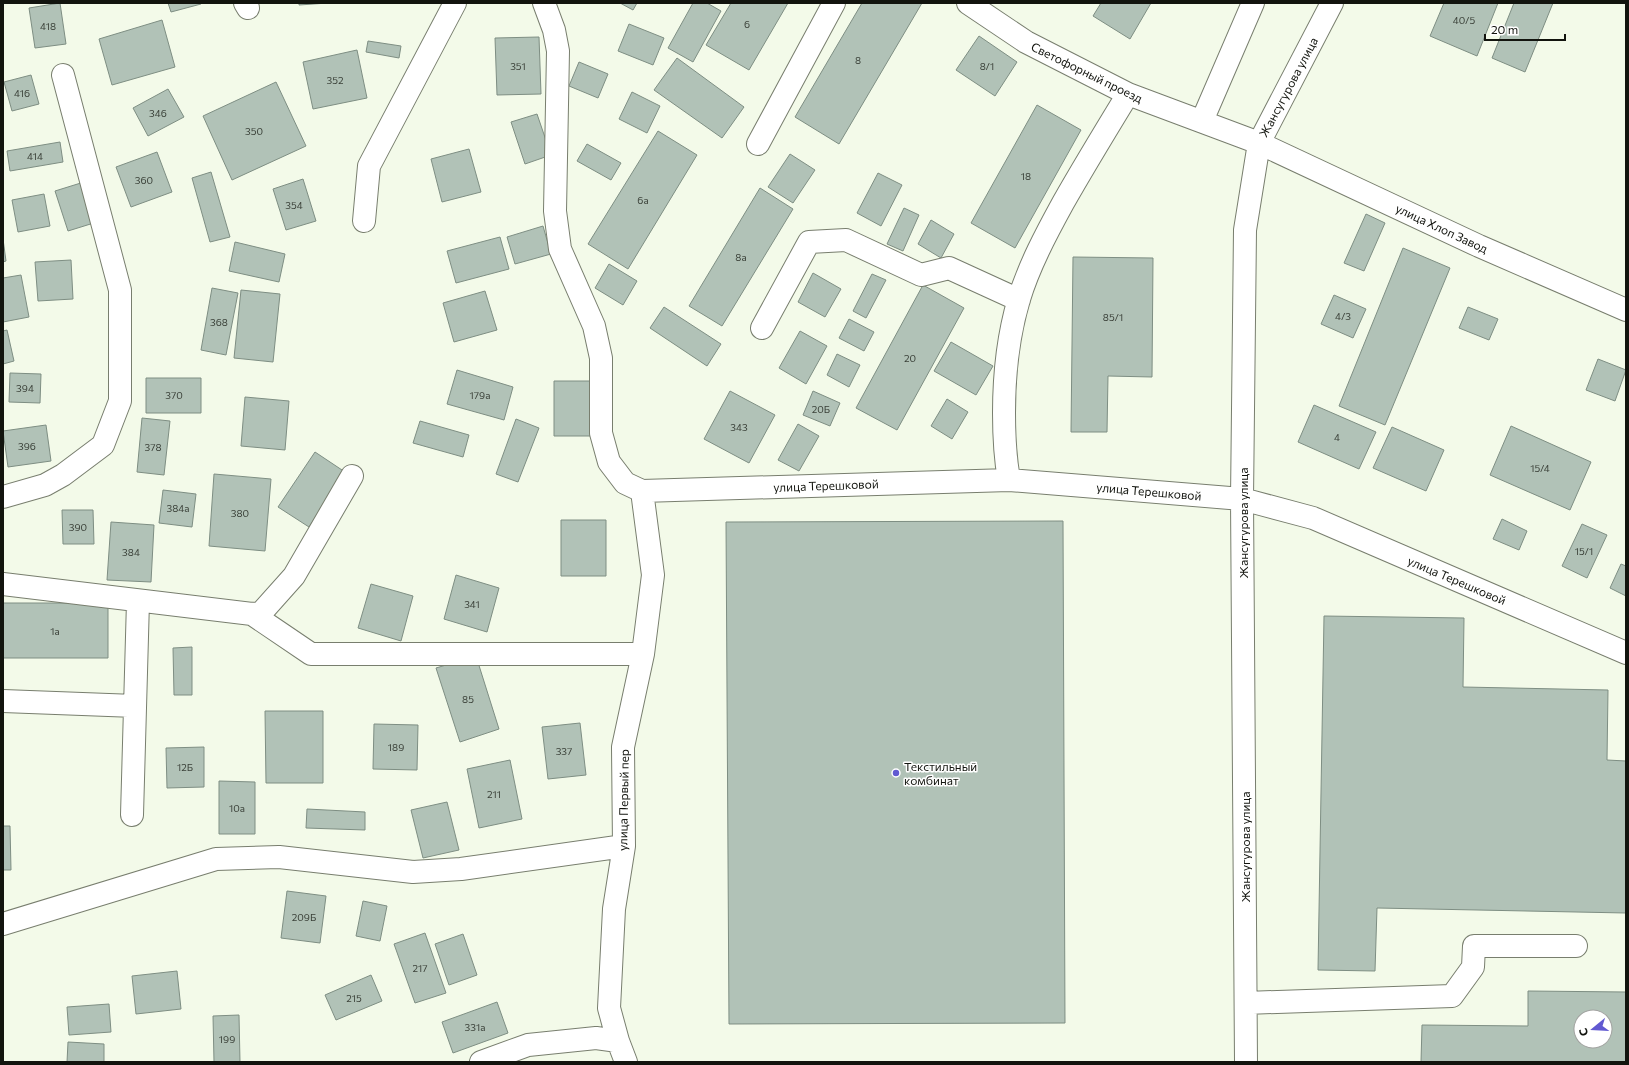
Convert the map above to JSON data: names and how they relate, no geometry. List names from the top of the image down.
{
  "streets": {
    "street": [
      "Светофорный проезд",
      "Жансугурова улица",
      "улица Хлоп Завод",
      "улица Терешковой",
      "улица Первый пер"
    ]
  },
  "crossings": [
    ["Светофорный проезд", "Жансугурова улица"],
    ["Светофорный проезд", "улица Хлоп Завод"],
    ["Жансугурова улица", "улица Хлоп Завод"],
    ["Жансугурова улица", "улица Терешковой"],
    ["улица Терешковой", "улица Первый пер"]
  ],
  "places": ["Текстильный комбинат"],
  "house_numbers": [
    "40/5",
    "6",
    "418",
    "8",
    "351",
    "8/1",
    "352",
    "416",
    "346",
    "350",
    "414",
    "18",
    "360",
    "6а",
    "354",
    "8а",
    "4/3",
    "85/1",
    "368",
    "20",
    "394",
    "370",
    "179а",
    "20Б",
    "343",
    "4",
    "396",
    "378",
    "15/4",
    "384а",
    "380",
    "390",
    "15/1",
    "384",
    "341",
    "1а",
    "85",
    "189",
    "337",
    "12Б",
    "211",
    "10а",
    "209Б",
    "217",
    "215",
    "331а",
    "199"
  ],
  "scale_bar": "20 m",
  "north": "left"
}
